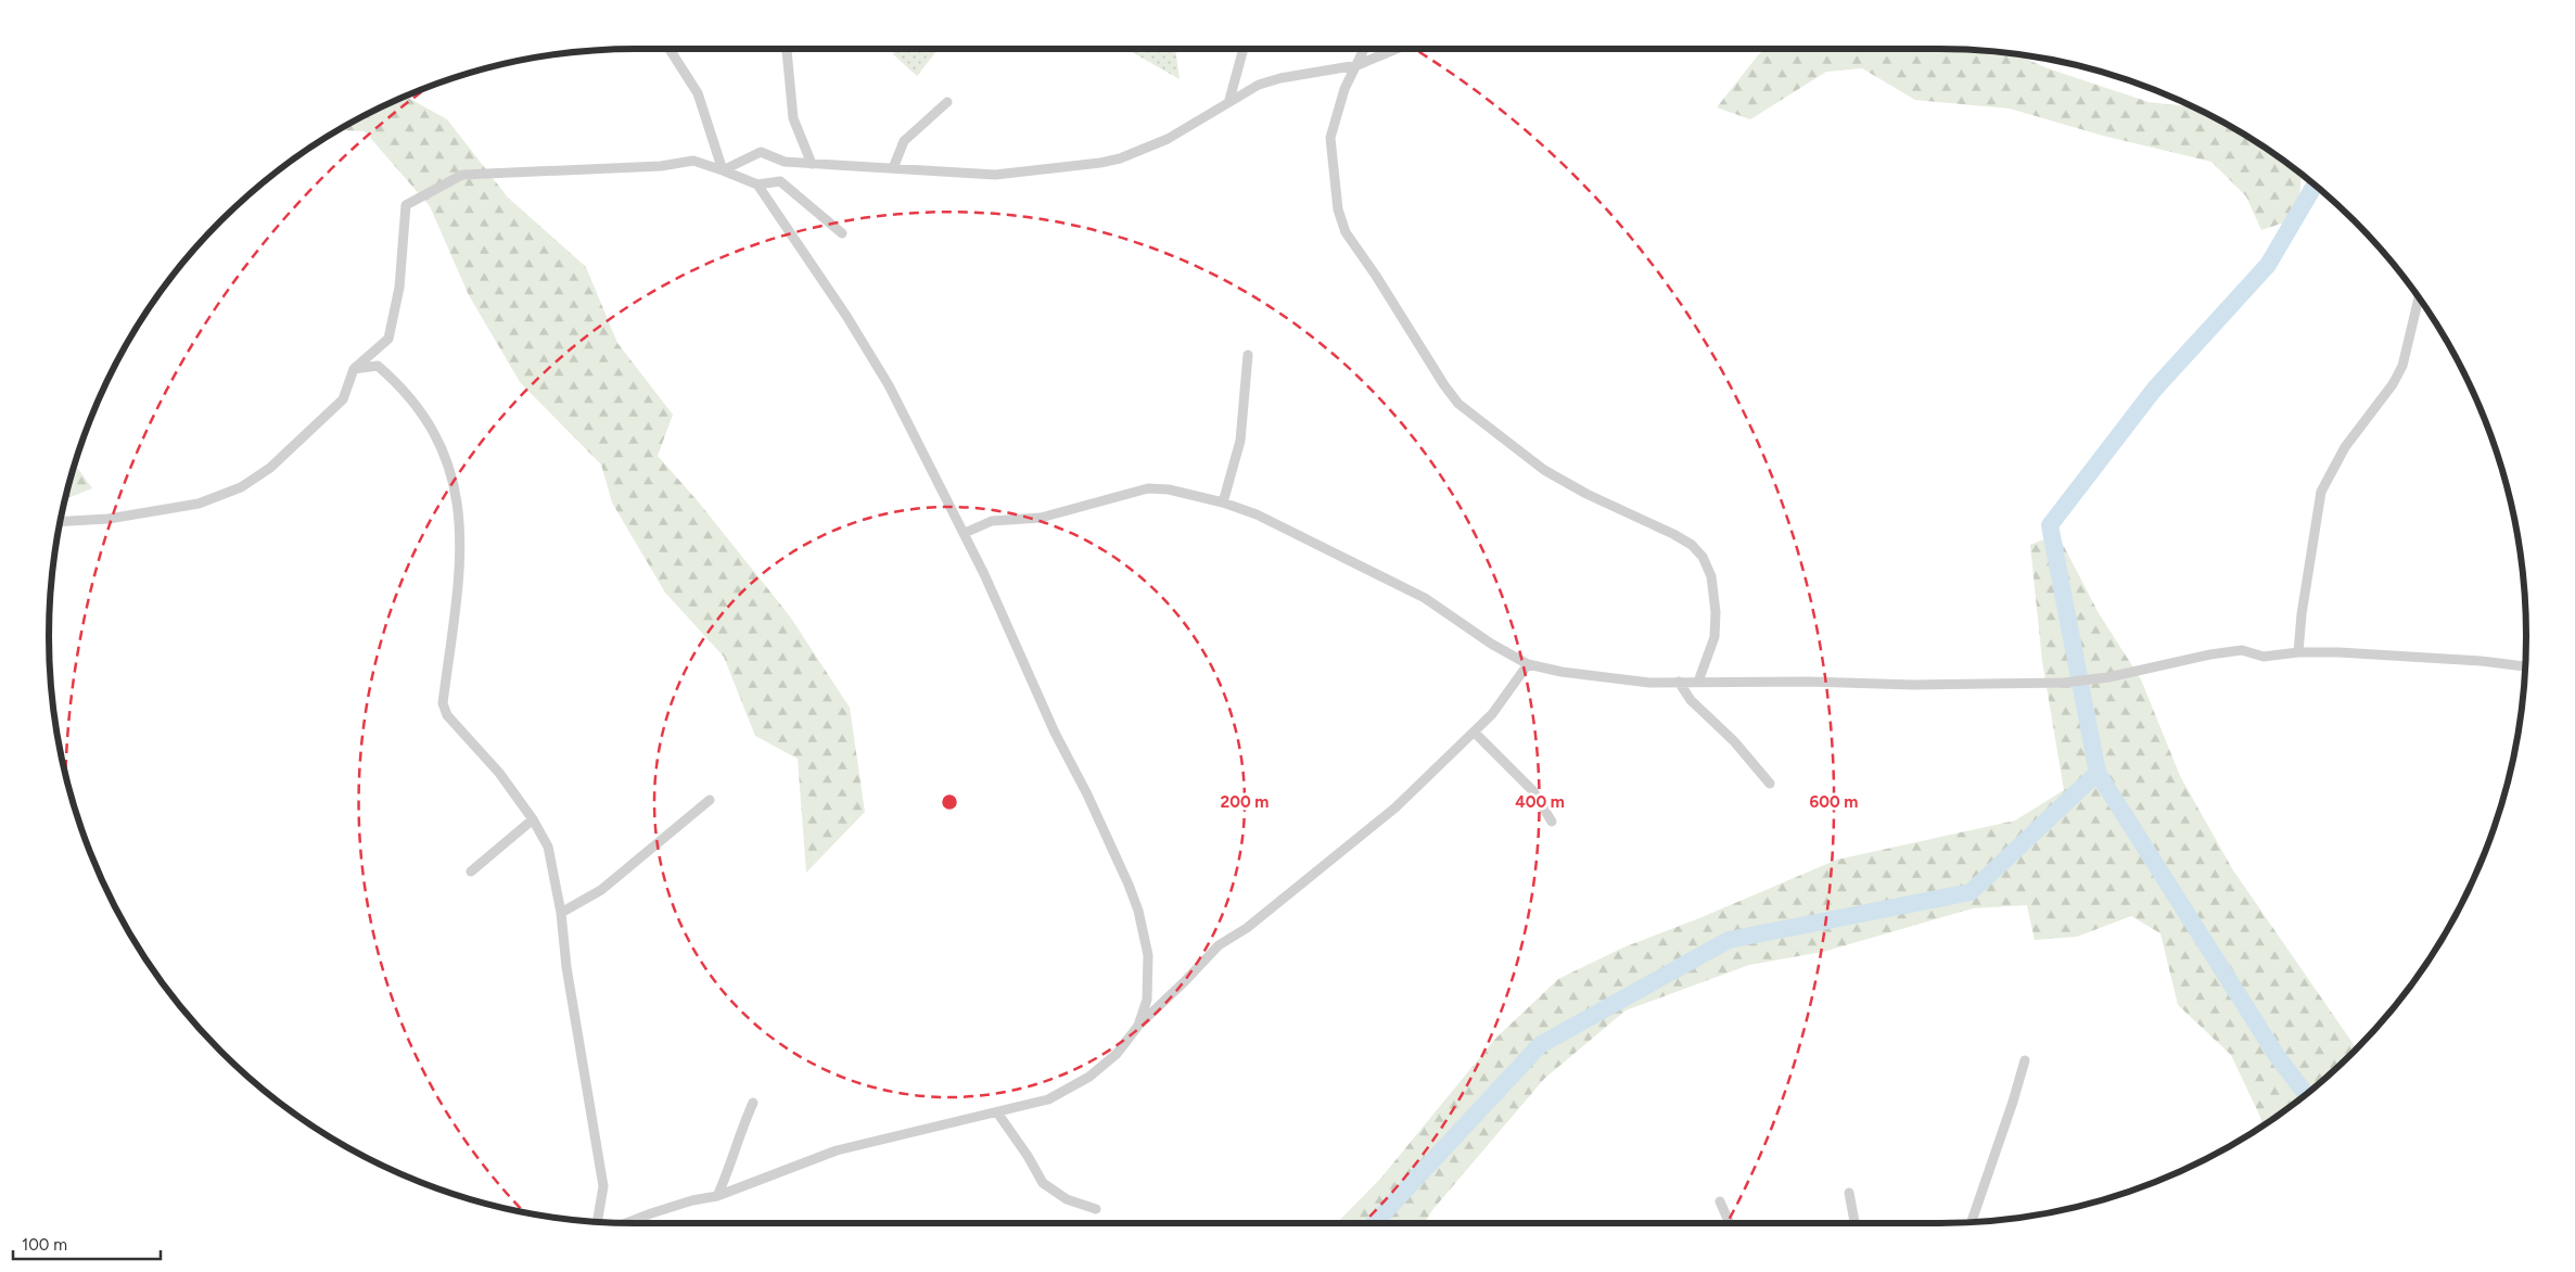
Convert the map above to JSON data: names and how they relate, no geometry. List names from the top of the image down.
{
  "scale_bar": "100 m",
  "rings": ["200 m", "400 m", "600 m"]
}
